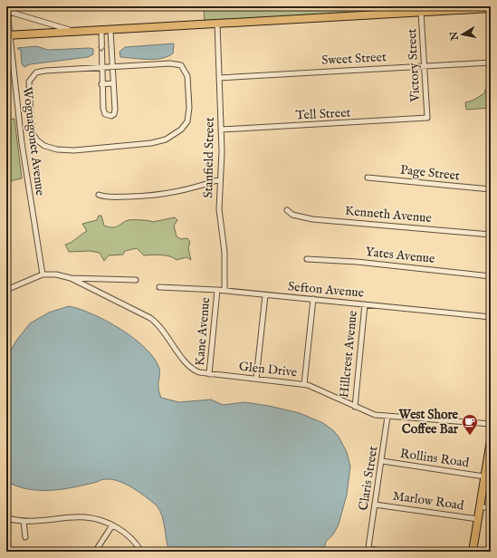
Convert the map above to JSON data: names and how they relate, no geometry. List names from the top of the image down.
{
  "streets": {
    "street": [
      "Sweet Street",
      "Victory Street",
      "Tell Street",
      "Woguagonet Avenue",
      "Stanfield Street",
      "Page Street",
      "Kenneth Avenue",
      "Yates Avenue",
      "Sefton Avenue",
      "Kane Avenue",
      "Hillcrest Avenue",
      "Glen Drive",
      "Rollins Road",
      "Claris Street",
      "Marlow Road"
    ]
  },
  "crossings": [
    ["Sweet Street", "Victory Street"],
    ["Sweet Street", "Stanfield Street"],
    ["Victory Street", "Tell Street"],
    ["Tell Street", "Stanfield Street"],
    ["Stanfield Street", "Sefton Avenue"],
    ["Sefton Avenue", "Kane Avenue"],
    ["Sefton Avenue", "Hillcrest Avenue"],
    ["Kane Avenue", "Glen Drive"],
    ["Hillcrest Avenue", "Glen Drive"],
    ["Glen Drive", "Claris Street"],
    ["Rollins Road", "Claris Street"],
    ["Claris Street", "Marlow Road"]
  ],
  "places": {
    "cafe": ["West Shore Coffee Bar"]
  },
  "north": "left"
}
